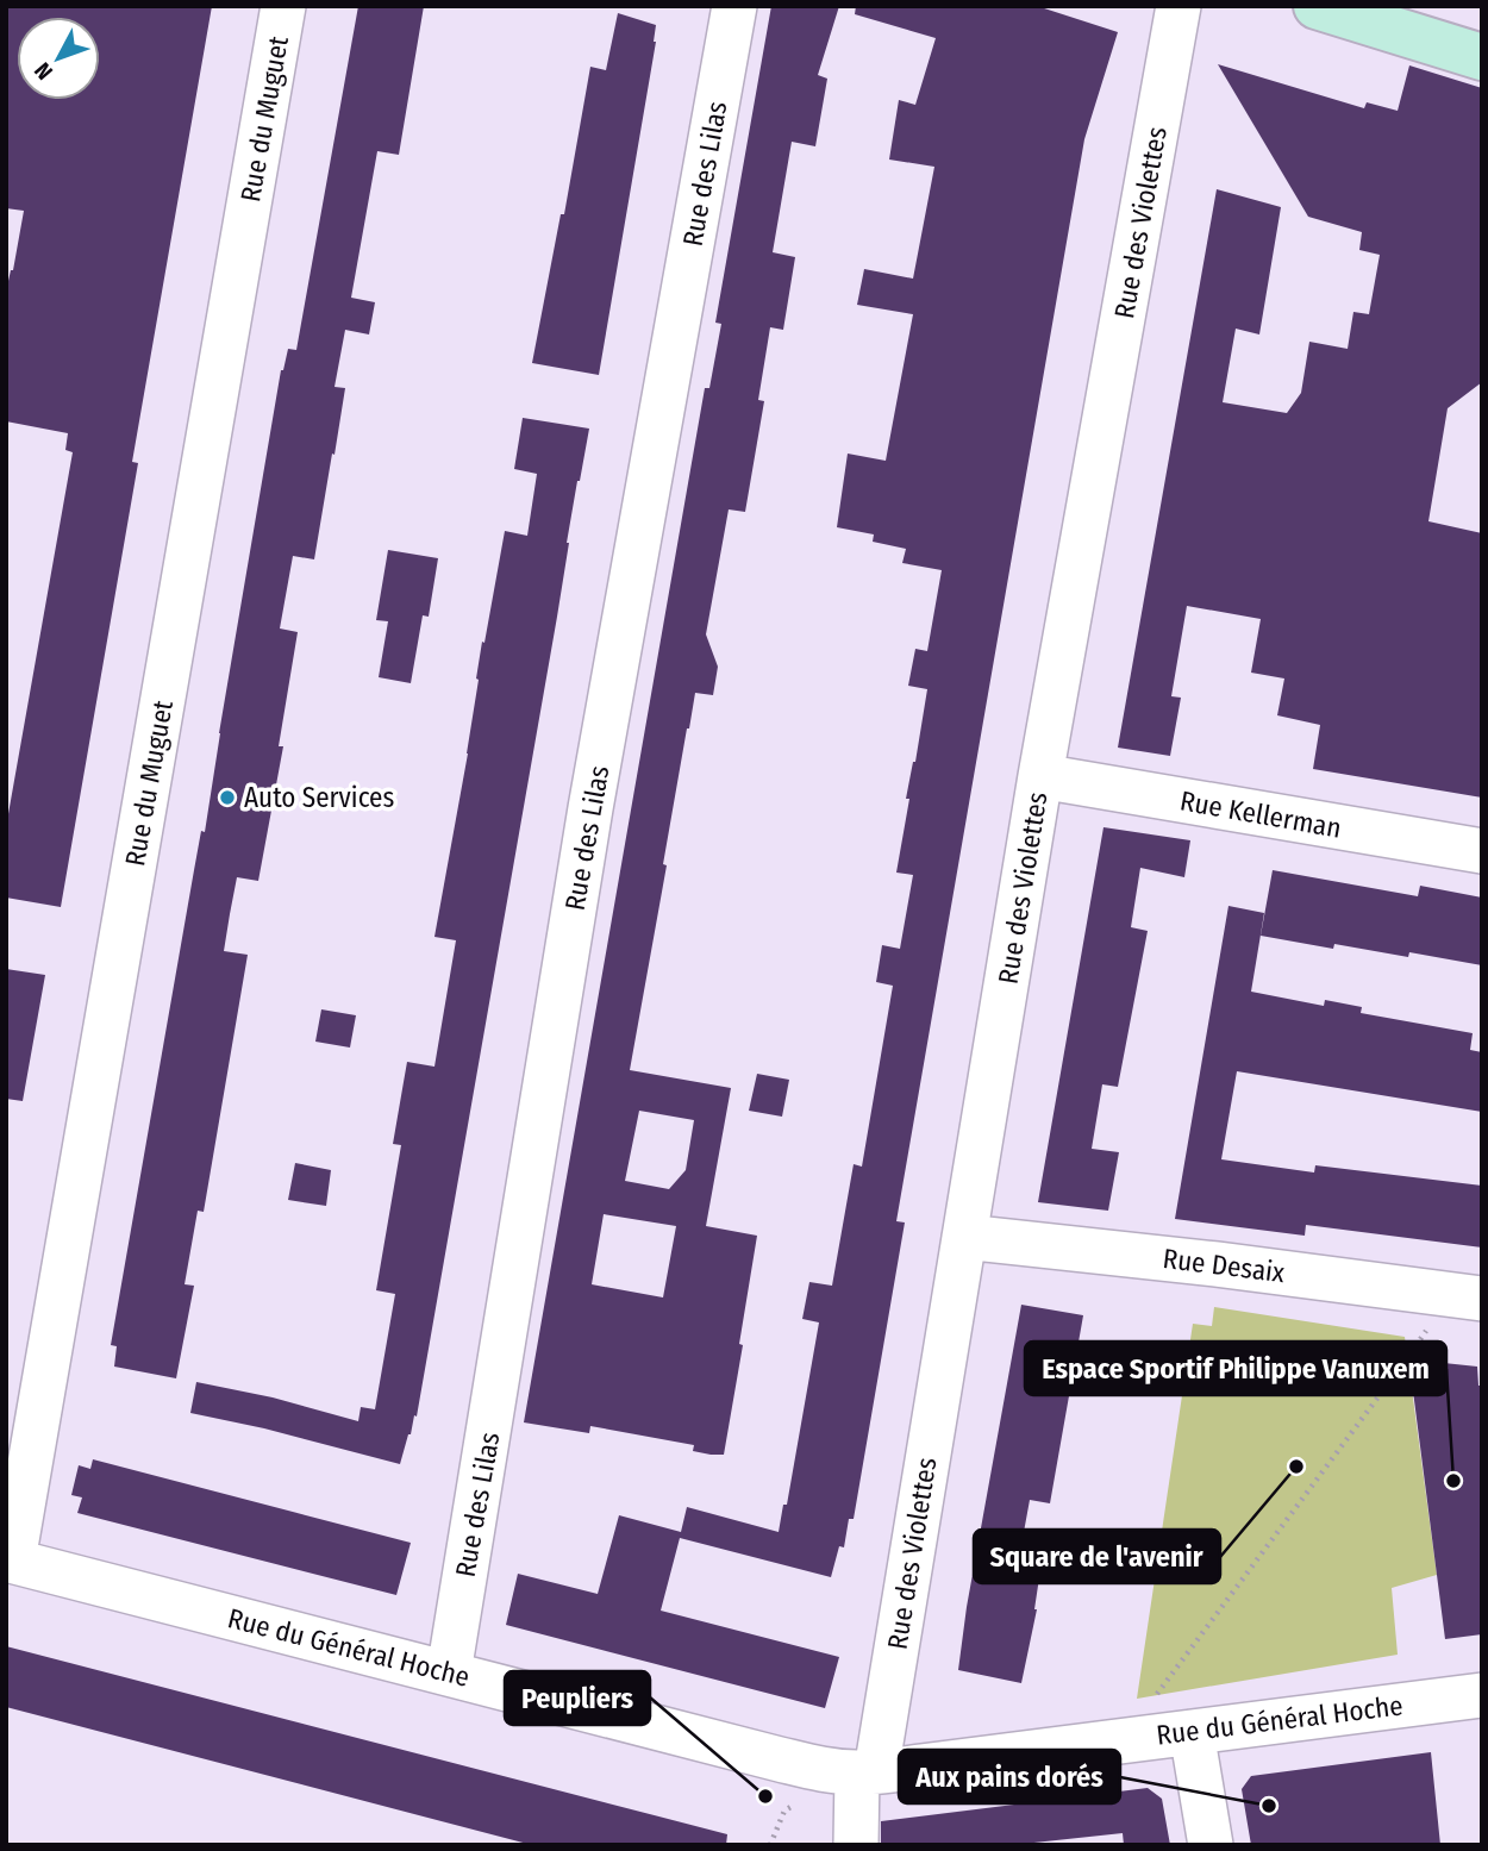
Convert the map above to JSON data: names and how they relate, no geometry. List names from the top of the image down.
{
  "streets": {
    "street": [
      "Rue du Muguet",
      "Rue des Lilas",
      "Rue des Violettes",
      "Rue Kellerman",
      "Rue Desaix",
      "Rue du Général Hoche"
    ]
  },
  "crossings": [
    ["Rue du Muguet", "Rue du Général Hoche"],
    ["Rue des Lilas", "Rue du Général Hoche"],
    ["Rue des Violettes", "Rue Kellerman"],
    ["Rue des Violettes", "Rue Desaix"],
    ["Rue des Violettes", "Rue du Général Hoche"]
  ],
  "places": [
    "Auto Services",
    "Square de l'avenir",
    "Espace Sportif Philippe Vanuxem",
    "Peupliers",
    "Aux pains dorés"
  ],
  "north": "bottom left"
}
